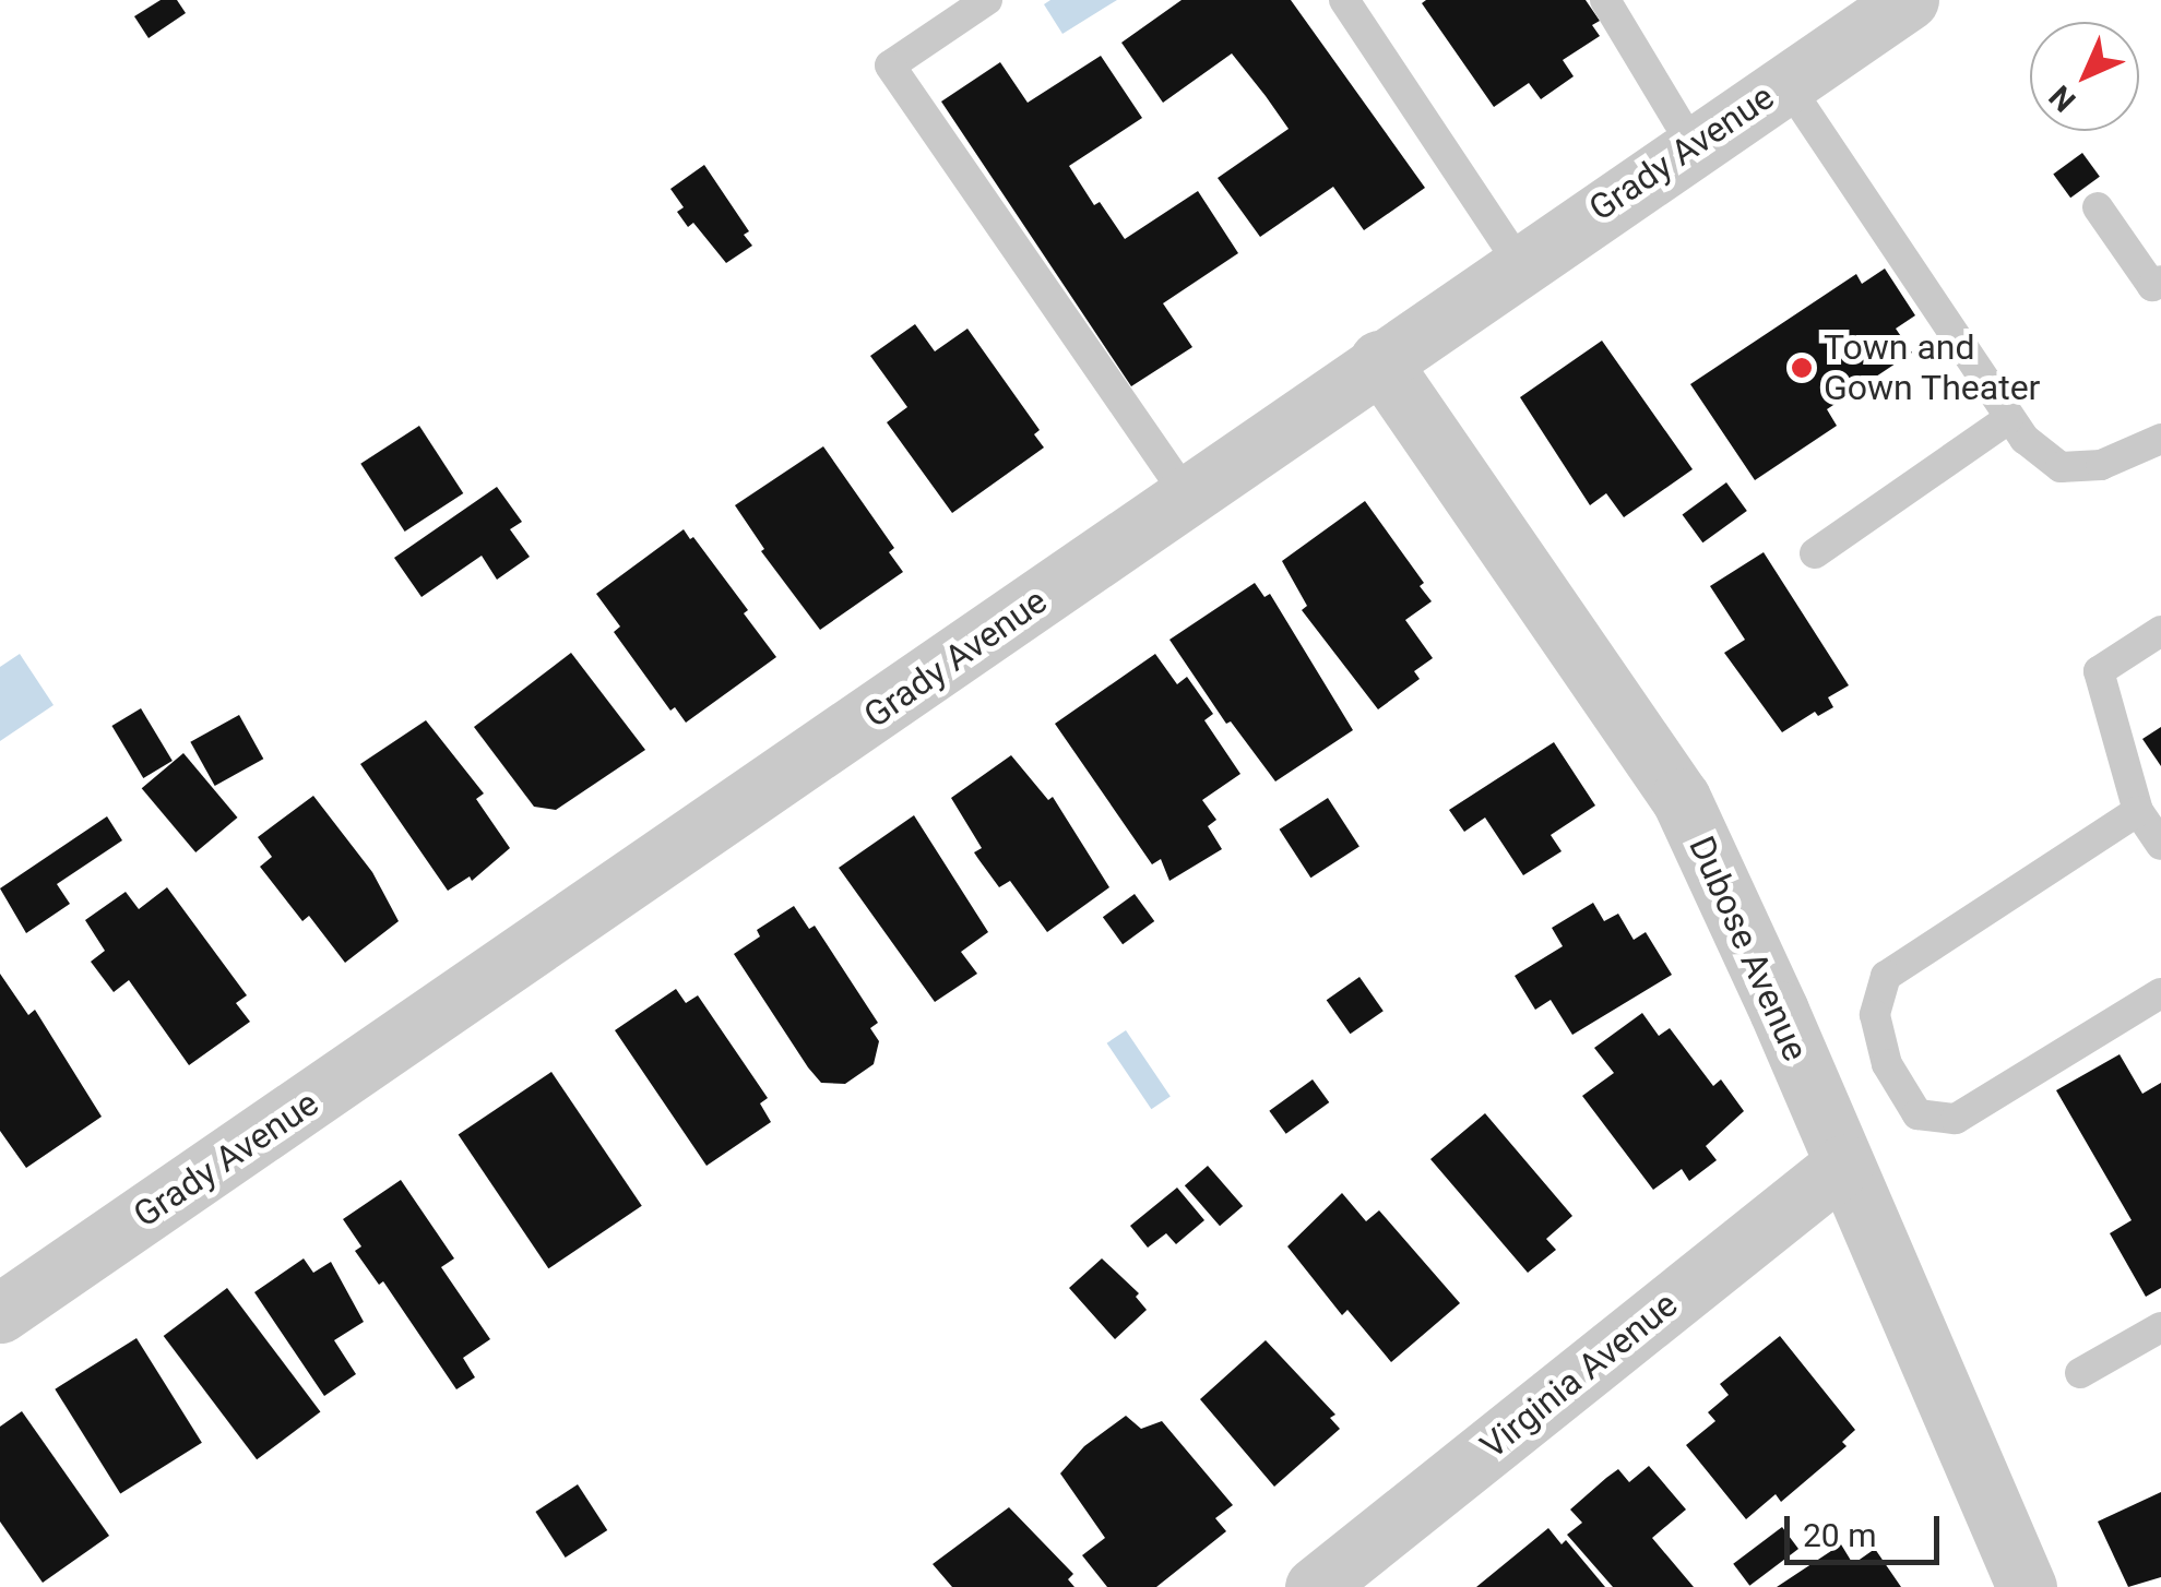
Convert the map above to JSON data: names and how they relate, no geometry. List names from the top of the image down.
{
  "streets": {
    "street": ["Grady Avenue", "Dubose Avenue", "Virginia Avenue"]
  },
  "crossings": [
    ["Grady Avenue", "Dubose Avenue"],
    ["Dubose Avenue", "Virginia Avenue"]
  ],
  "places": ["Town and Gown Theater"],
  "scale_bar": "20 m",
  "north": "bottom left"
}
